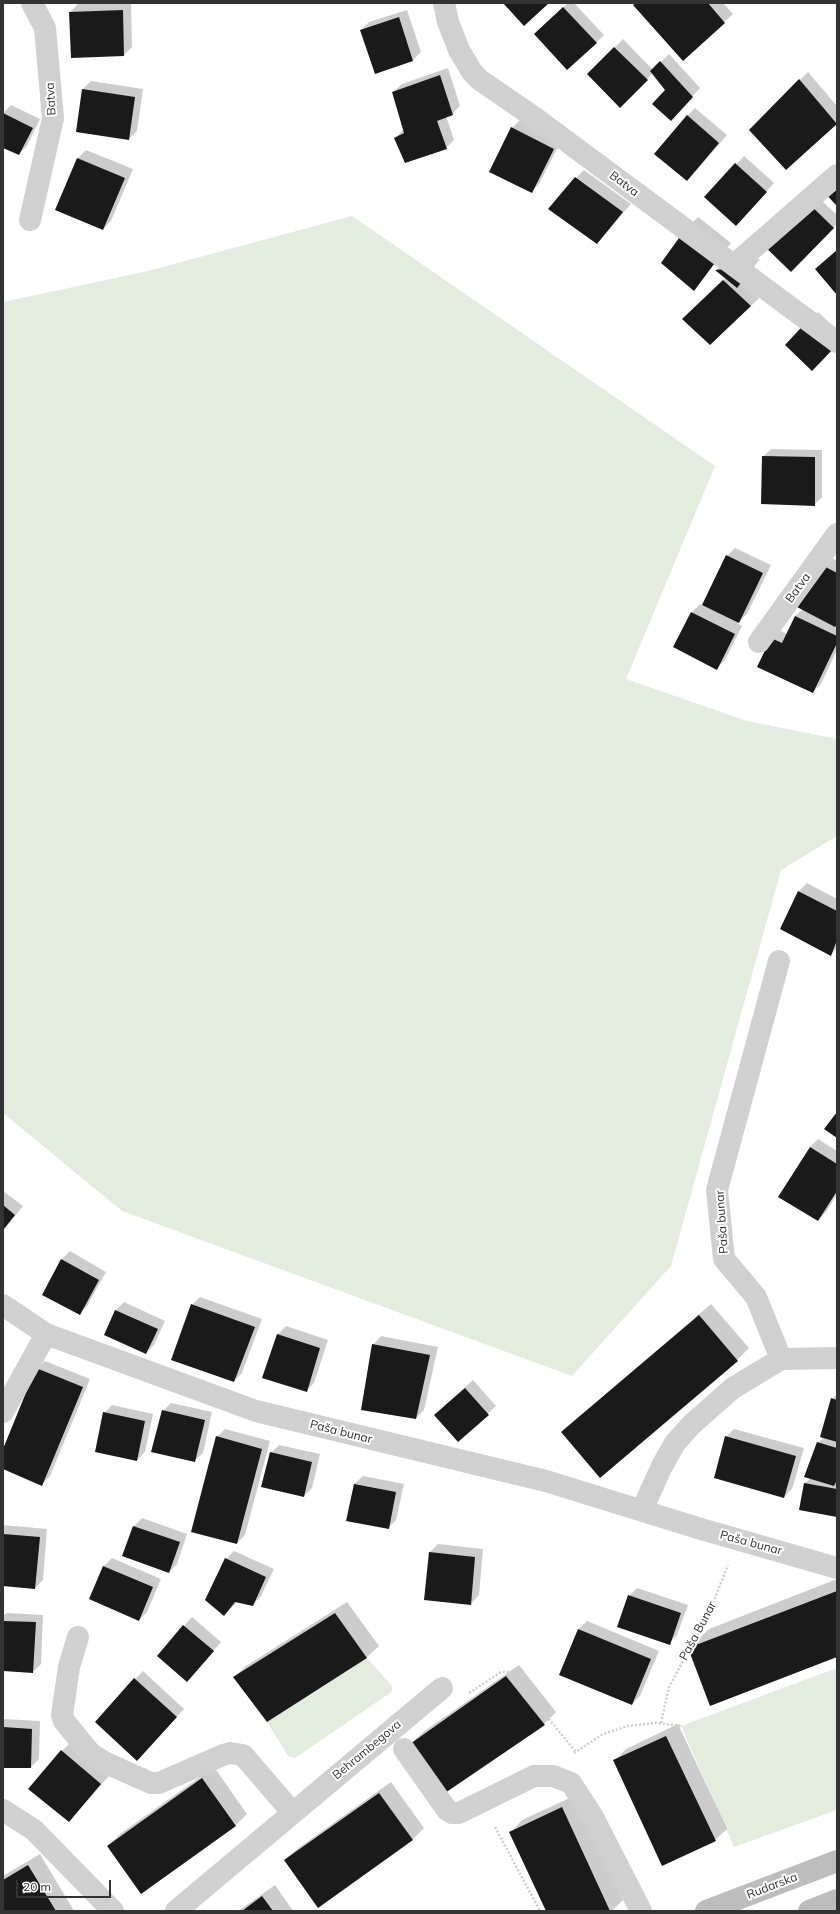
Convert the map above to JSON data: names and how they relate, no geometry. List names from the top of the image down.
{
  "streets": {
    "main road": ["Rudarska"],
    "street": ["Batva", "Paša bunar", "Behrambegova"],
    "path": ["Paša Bunar"]
  },
  "crossings": [
    ["Paša bunar", "Paša Bunar"]
  ],
  "scale_bar": "20 m"
}
